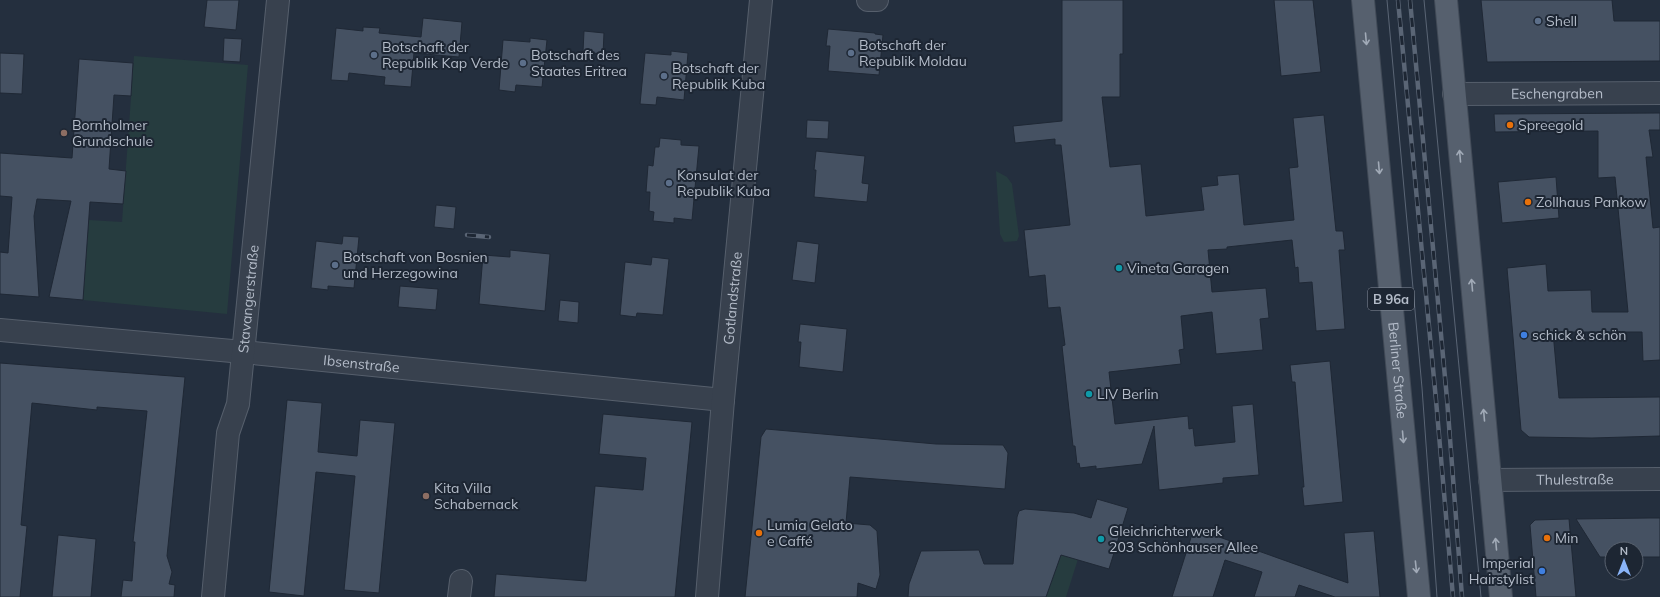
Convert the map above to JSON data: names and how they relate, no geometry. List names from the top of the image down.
{
  "streets": {
    "main road": ["B 96a", "Berliner Straße"],
    "street": [
      "Eschengraben",
      "Gotlandstraße",
      "Stavangerstraße",
      "Ibsenstraße",
      "Thulestraße"
    ]
  },
  "crossings": [
    ["Gotlandstraße", "Ibsenstraße"],
    ["Stavangerstraße", "Ibsenstraße"]
  ],
  "places": [
    "Shell",
    "Botschaft der Republik Moldau",
    "Botschaft der Republik Kap Verde",
    "Botschaft des Staates Eritrea",
    "Botschaft der Republik Kuba",
    "Spreegold",
    "Bornholmer Grundschule",
    "Konsulat der Republik Kuba",
    "Zollhaus Pankow",
    "Botschaft von Bosnien und Herzegowina",
    "Vineta Garagen",
    "schick & schön",
    "LIV Berlin",
    "Kita Villa Schabernack",
    "Lumia Gelato e Caffé",
    "Min",
    "Gleichrichterwerk 203 Schönhauser Allee",
    "Imperial Hairstylist"
  ],
  "north": "top"
}
